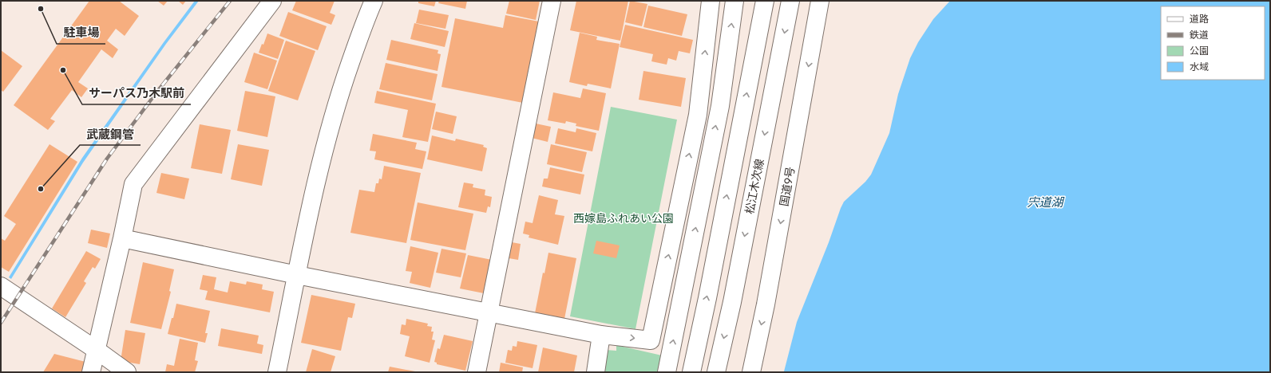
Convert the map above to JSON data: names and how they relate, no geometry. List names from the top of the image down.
{
  "streets": {
    "main road": ["松江木次線", "国道9号"]
  },
  "water": ["宍道湖"],
  "parks": ["西嫁島ふれあい公園"],
  "places": ["駐車場", "サーパス乃木駅前", "武蔵鋼管"],
  "legend": [
    "道路",
    "鉄道",
    "公園",
    "水域"
  ]
}
